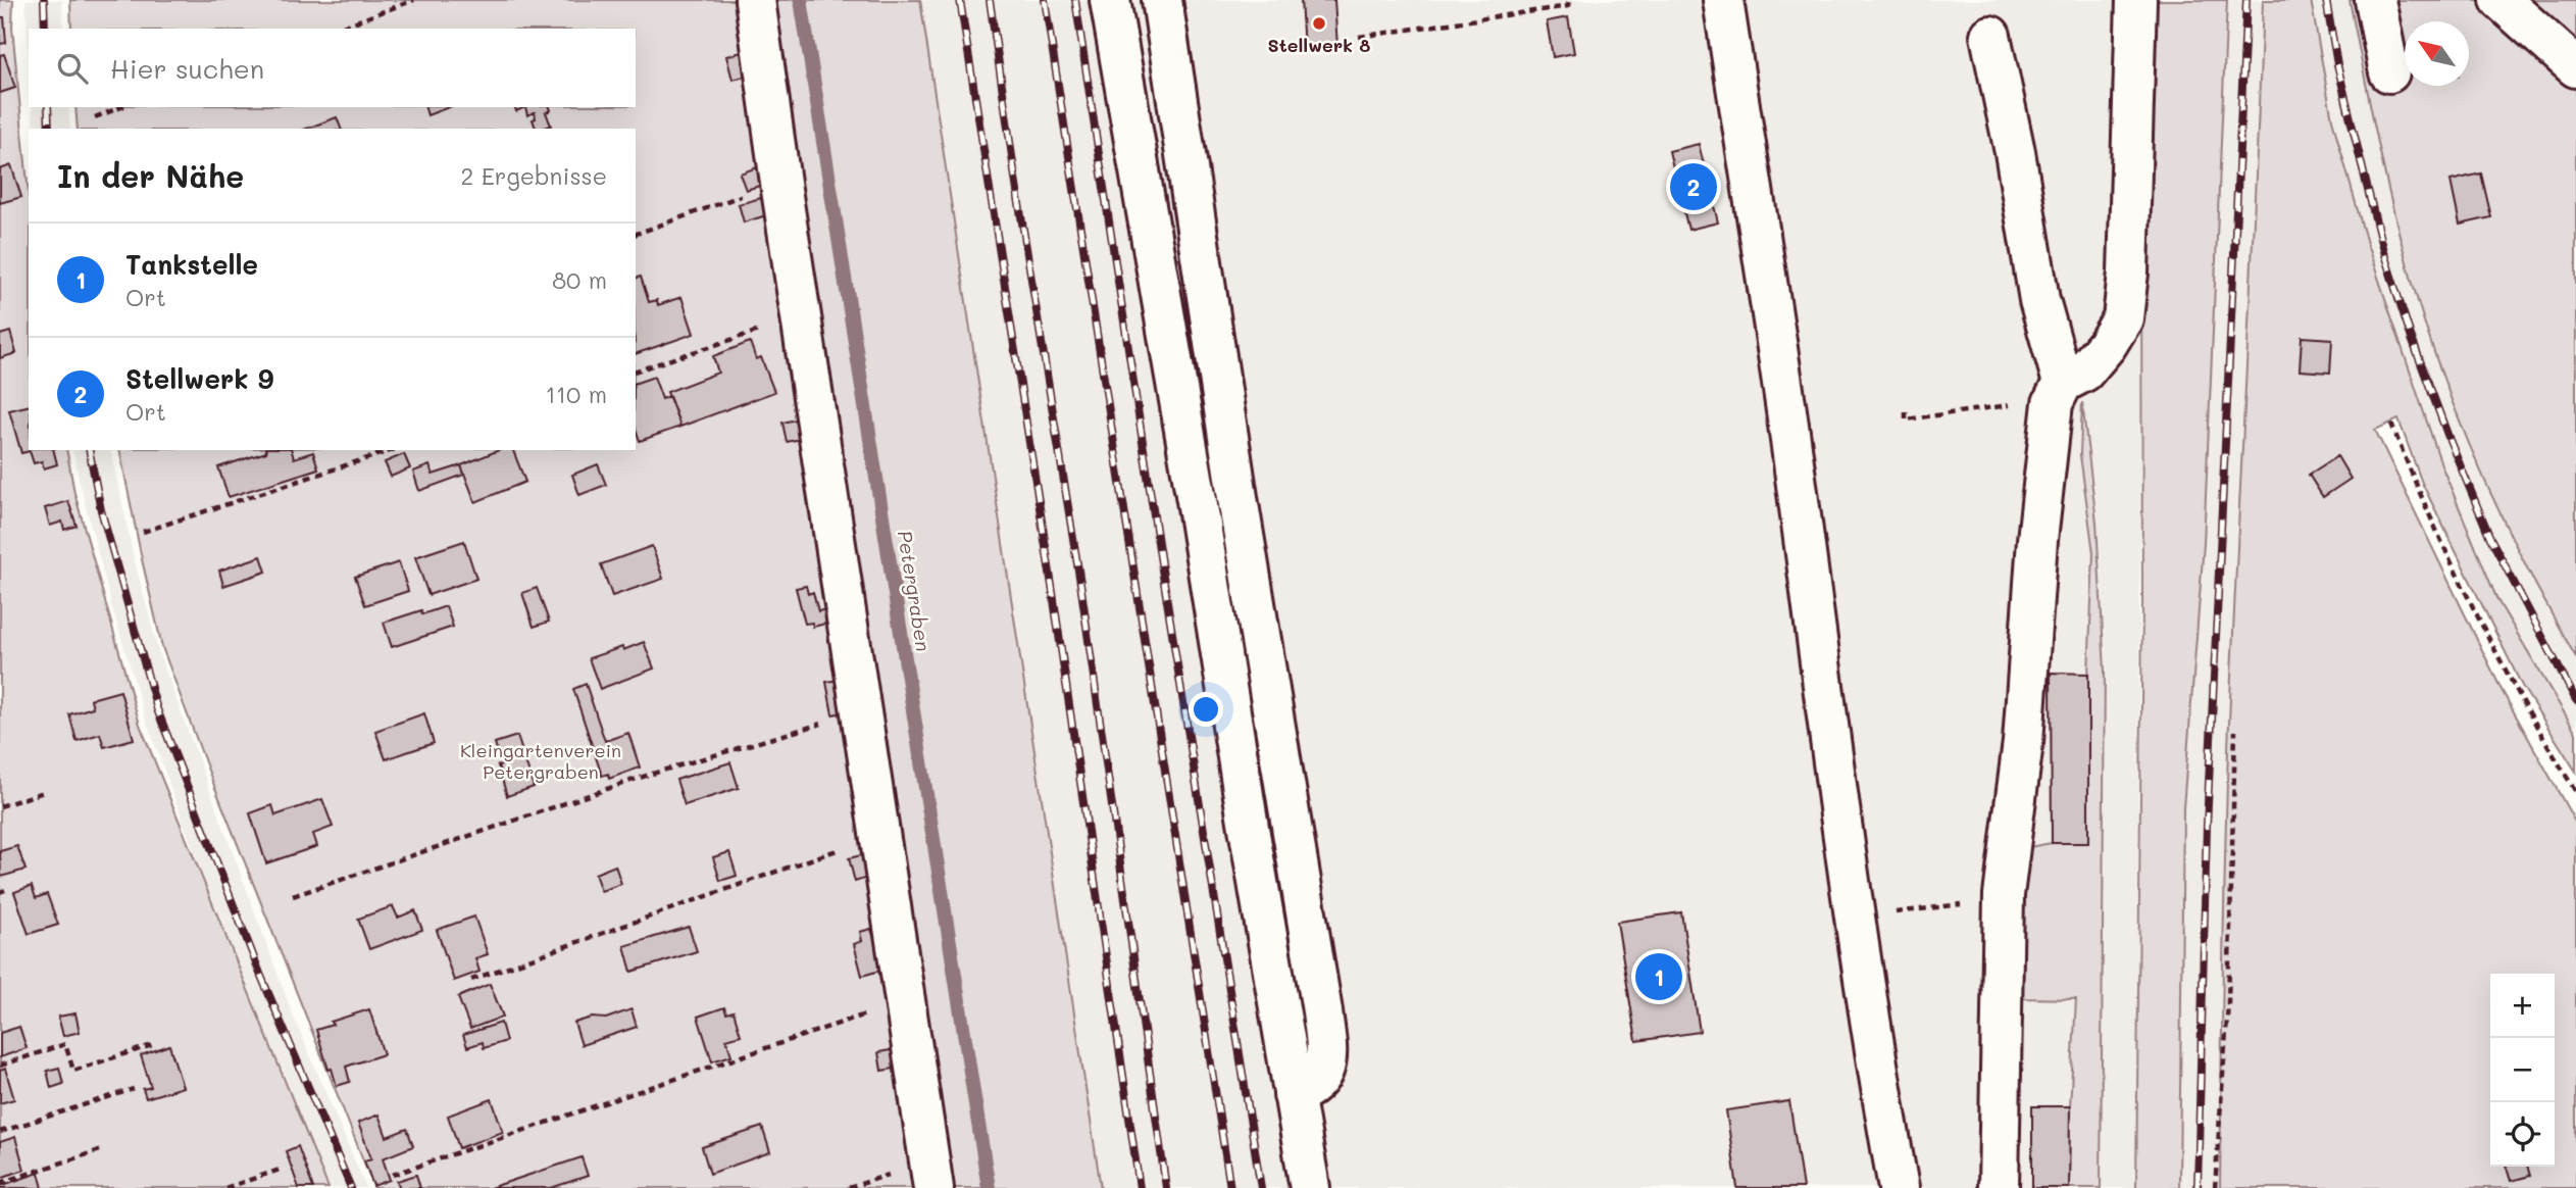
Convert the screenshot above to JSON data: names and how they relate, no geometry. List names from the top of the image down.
{
  "water": ["Petergraben"],
  "parks": ["Kleingartenverein Petergraben"],
  "places": ["Stellwerk 8"],
  "north": "top left",
  "page": {
    "search": "Hier suchen",
    "heading": ["In der Nähe", "2 Ergebnisse"],
    "pins": ["2", "1"],
    "list": [
      {
        "mark": "1",
        "name": "Tankstelle",
        "note": "Ort",
        "value": "80 m"
      },
      {
        "mark": "2",
        "name": "Stellwerk 9",
        "note": "Ort",
        "value": "110 m"
      }
    ],
    "map_buttons": ["+", "−"]
  }
}
